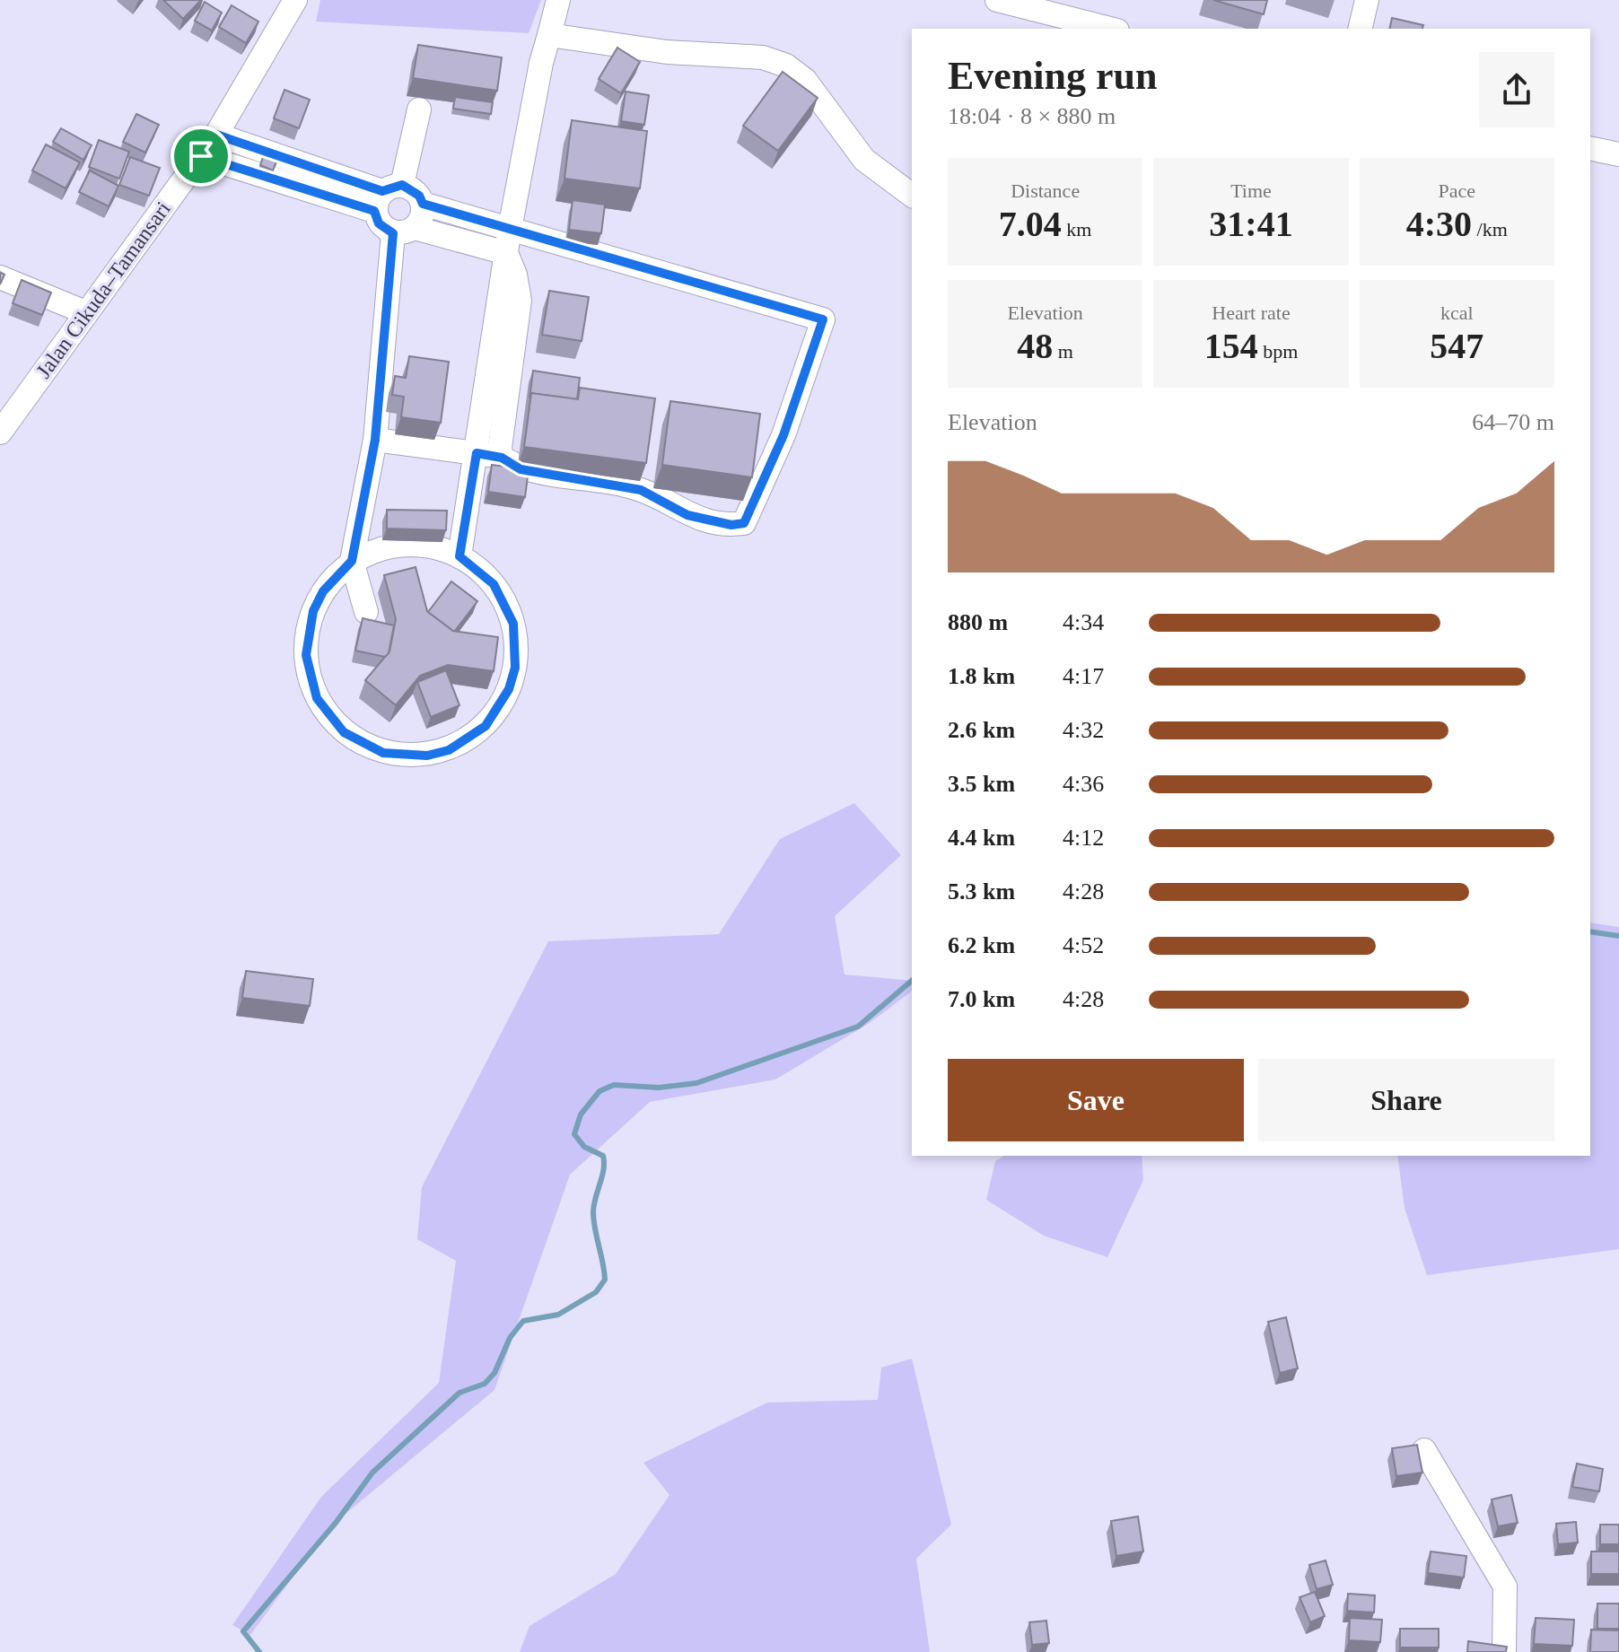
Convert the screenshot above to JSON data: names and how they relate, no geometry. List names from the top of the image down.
{
  "streets": {
    "street": ["Jalan Cikuda–Tamansari"]
  },
  "page": {
    "heading": ["Evening run", "18:04 · 8 × 880 m"],
    "stats": [
      ["Distance", "7.04 km"],
      ["Time", "31:41"],
      ["Pace", "4:30 /km"],
      ["Elevation", "48 m"],
      ["Heart rate", "154 bpm"],
      ["kcal", "547"]
    ],
    "chart": ["Elevation", "64–70 m"],
    "list": [
      {
        "name": "880 m",
        "note": "4:34"
      },
      {
        "name": "1.8 km",
        "note": "4:17"
      },
      {
        "name": "2.6 km",
        "note": "4:32"
      },
      {
        "name": "3.5 km",
        "note": "4:36"
      },
      {
        "name": "4.4 km",
        "note": "4:12"
      },
      {
        "name": "5.3 km",
        "note": "4:28"
      },
      {
        "name": "6.2 km",
        "note": "4:52"
      },
      {
        "name": "7.0 km",
        "note": "4:28"
      }
    ],
    "buttons": ["Save", "Share"]
  }
}
